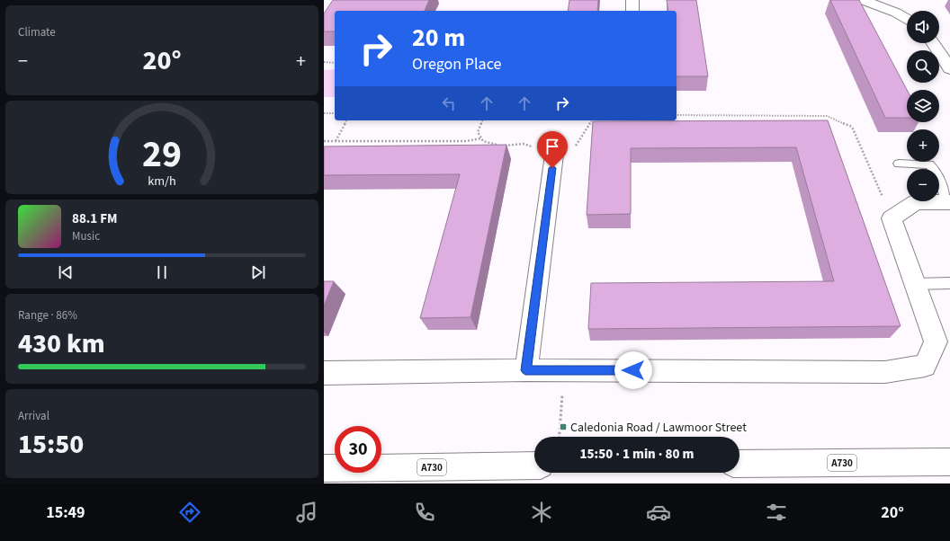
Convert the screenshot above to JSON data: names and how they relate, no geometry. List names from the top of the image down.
{
  "streets": {
    "street": ["A730"]
  },
  "places": {
    "transit": ["Caledonia Road / Lawmoor Street"]
  },
  "page": {
    "tile": [
      "Climate",
      ["Range · 86%", "430 km"],
      ["Arrival", "15:50"]
    ],
    "map_buttons": ["+", "−"],
    "turn": ["20 m", "Oregon Place"],
    "heat": ["−", "20°", "+"],
    "song": ["88.1 FM", "Music"],
    "limit": "30",
    "trip": "15:50 · 1 min · 80 m",
    "tabs": ["15:49", "20°"],
    "gauge": ["29", "km/h"]
  }
}
